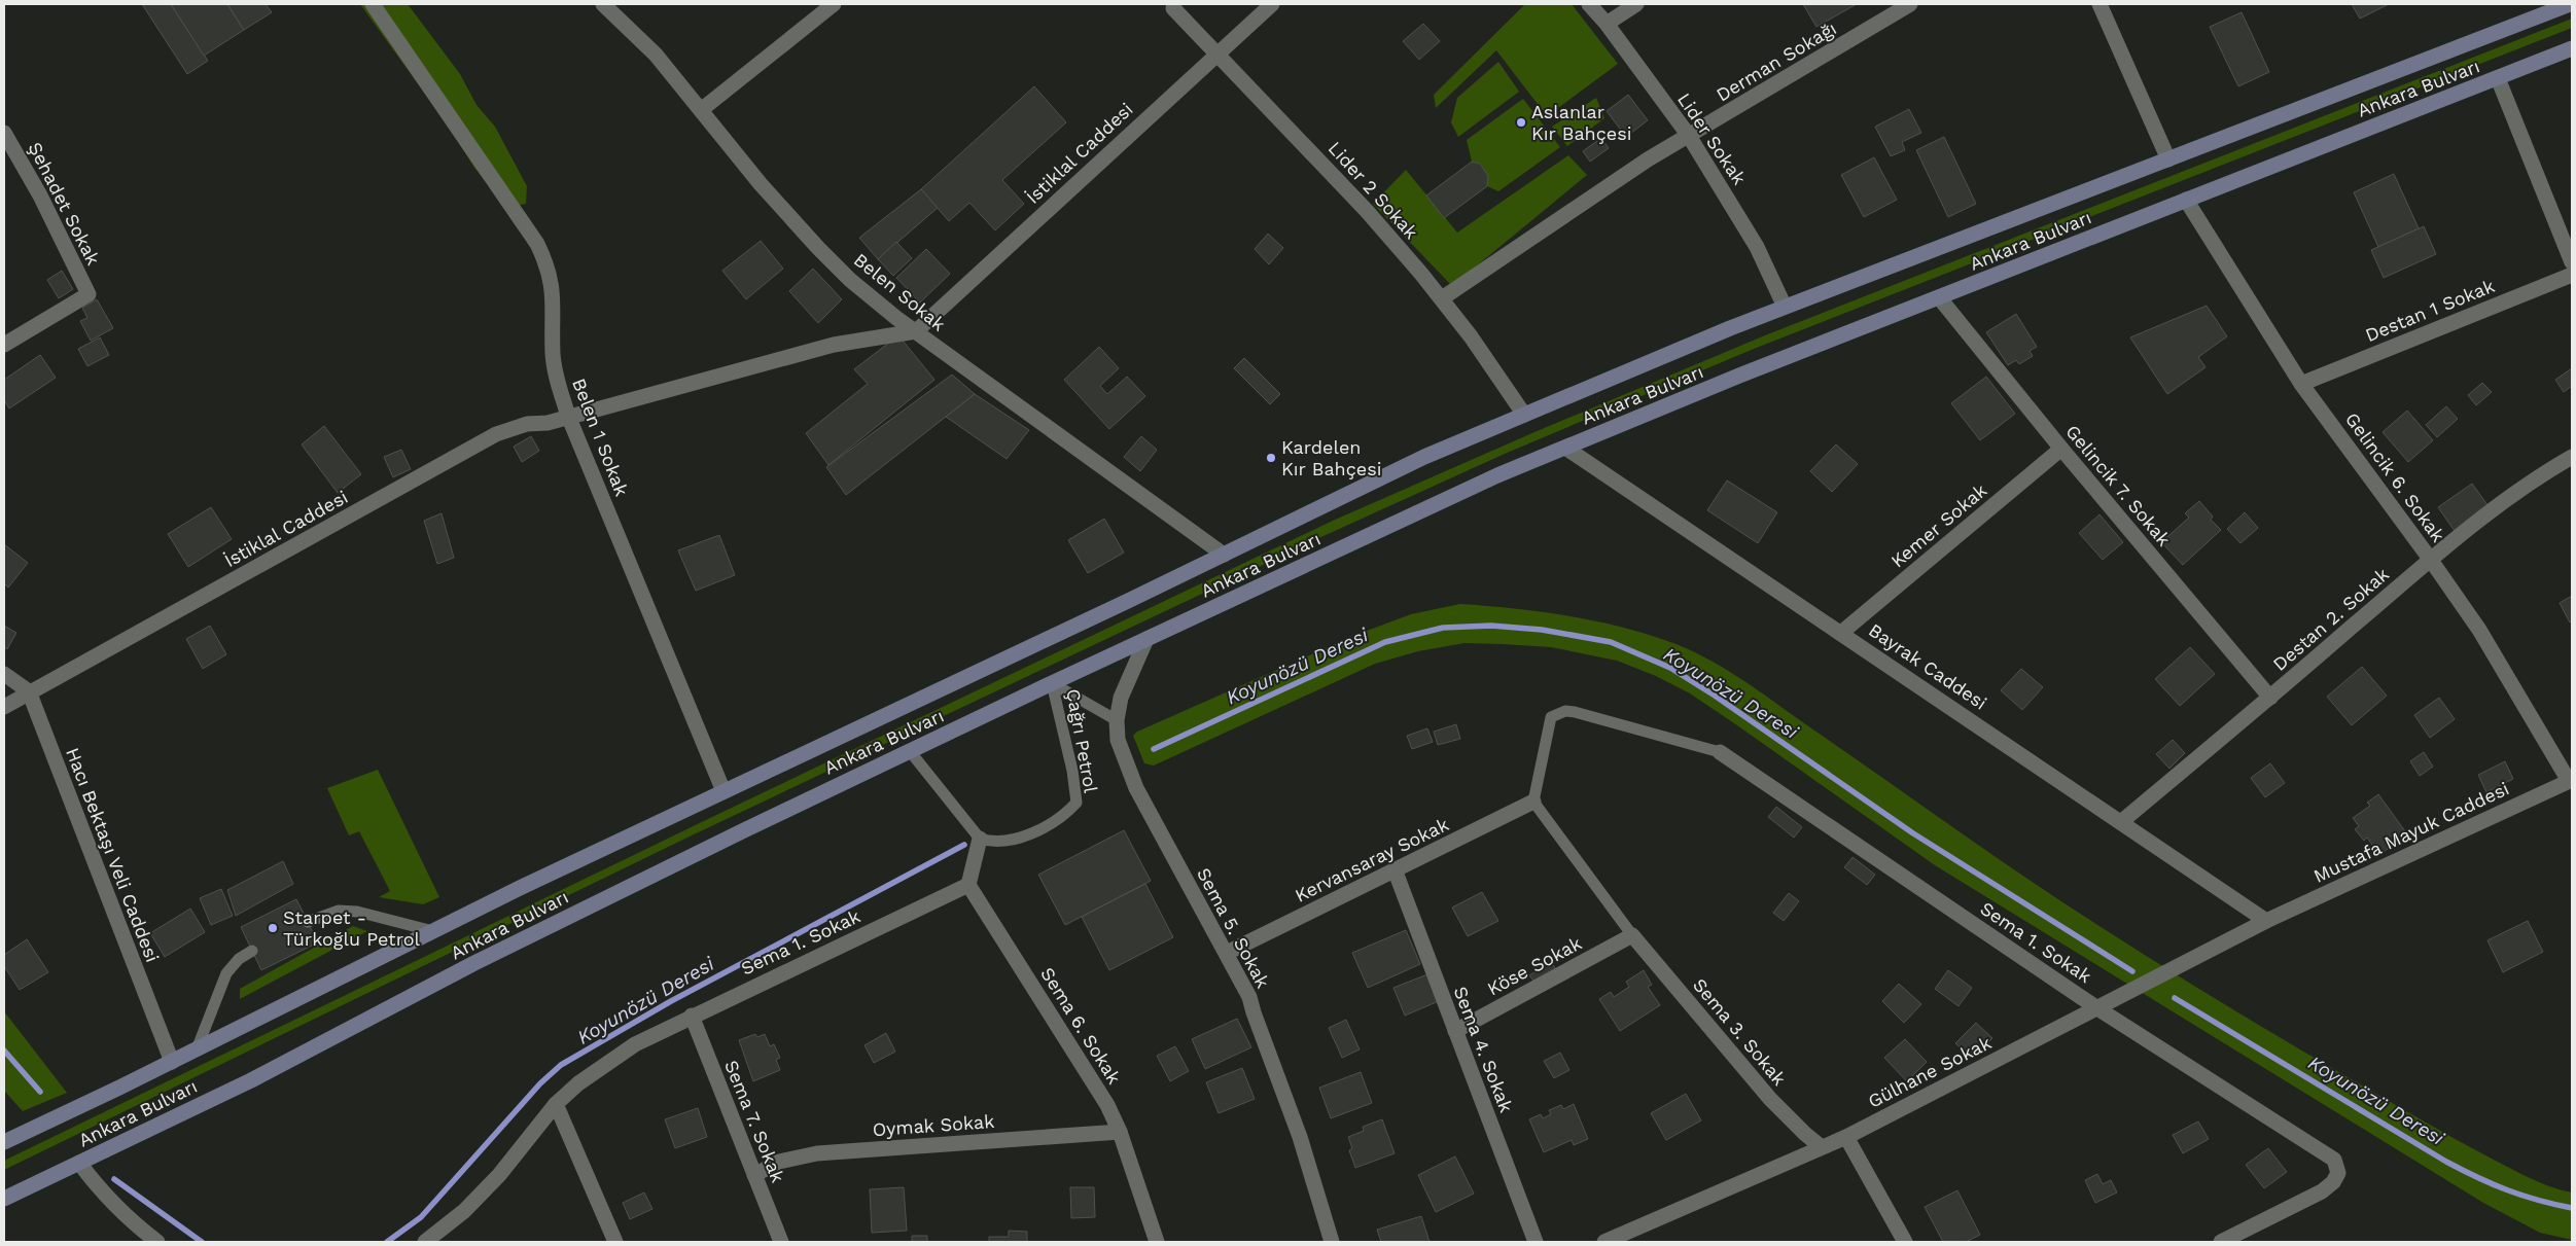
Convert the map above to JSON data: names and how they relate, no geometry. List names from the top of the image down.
{
  "streets": {
    "main road": ["Ankara Bulvarı"],
    "street": [
      "Derman Sokağı",
      "Lider Sokak",
      "İstiklal Caddesi",
      "Lider 2 Sokak",
      "Şehadet Sokak",
      "Belen Sokak",
      "Destan 1 Sokak",
      "Belen 1 Sokak",
      "Gelincik 6. Sokak",
      "Gelincik 7. Sokak",
      "Kemer Sokak",
      "Destan 2. Sokak",
      "Bayrak Caddesi",
      "Mustafa Mayuk Caddesi",
      "Hacı Bektaşı Veli Caddesi",
      "Kervansaray Sokak",
      "Sema 5. Sokak",
      "Sema 1. Sokak",
      "Köse Sokak",
      "Sema 6. Sokak",
      "Sema 3. Sokak",
      "Sema 4. Sokak",
      "Gülhane Sokak",
      "Sema 7. Sokak",
      "Oymak Sokak"
    ],
    "lane": ["Çağrı Petrol"]
  },
  "crossings": [
    ["Derman Sokağı", "Lider Sokak"],
    ["Derman Sokağı", "Lider 2 Sokak"],
    ["Ankara Bulvarı", "Lider Sokak"],
    ["Ankara Bulvarı", "Lider 2 Sokak"],
    ["Ankara Bulvarı", "Belen Sokak"],
    ["Ankara Bulvarı", "Belen 1 Sokak"],
    ["Ankara Bulvarı", "Gelincik 6. Sokak"],
    ["Ankara Bulvarı", "Gelincik 7. Sokak"],
    ["Ankara Bulvarı", "Bayrak Caddesi"],
    ["Ankara Bulvarı", "Çağrı Petrol"],
    ["Ankara Bulvarı", "Hacı Bektaşı Veli Caddesi"],
    ["Ankara Bulvarı", "Sema 5. Sokak"],
    ["İstiklal Caddesi", "Lider 2 Sokak"],
    ["İstiklal Caddesi", "Belen Sokak"],
    ["İstiklal Caddesi", "Belen 1 Sokak"],
    ["İstiklal Caddesi", "Hacı Bektaşı Veli Caddesi"],
    ["Destan 1 Sokak", "Gelincik 6. Sokak"],
    ["Gelincik 6. Sokak", "Destan 2. Sokak"],
    ["Gelincik 6. Sokak", "Mustafa Mayuk Caddesi"],
    ["Gelincik 7. Sokak", "Kemer Sokak"],
    ["Gelincik 7. Sokak", "Destan 2. Sokak"],
    ["Kemer Sokak", "Bayrak Caddesi"],
    ["Destan 2. Sokak", "Bayrak Caddesi"],
    ["Bayrak Caddesi", "Mustafa Mayuk Caddesi"],
    ["Bayrak Caddesi", "Gülhane Sokak"],
    ["Mustafa Mayuk Caddesi", "Gülhane Sokak"],
    ["Kervansaray Sokak", "Sema 5. Sokak"],
    ["Kervansaray Sokak", "Sema 4. Sokak"],
    ["Sema 1. Sokak", "Sema 6. Sokak"],
    ["Sema 1. Sokak", "Gülhane Sokak"],
    ["Sema 1. Sokak", "Sema 7. Sokak"],
    ["Köse Sokak", "Sema 3. Sokak"],
    ["Köse Sokak", "Sema 4. Sokak"],
    ["Sema 6. Sokak", "Oymak Sokak"],
    ["Sema 3. Sokak", "Gülhane Sokak"],
    ["Sema 7. Sokak", "Oymak Sokak"]
  ],
  "water": ["Koyunözü Deresi"],
  "places": ["Aslanlar Kır Bahçesi", "Kardelen Kır Bahçesi", "Starpet - Türkoğlu Petrol"]
}
